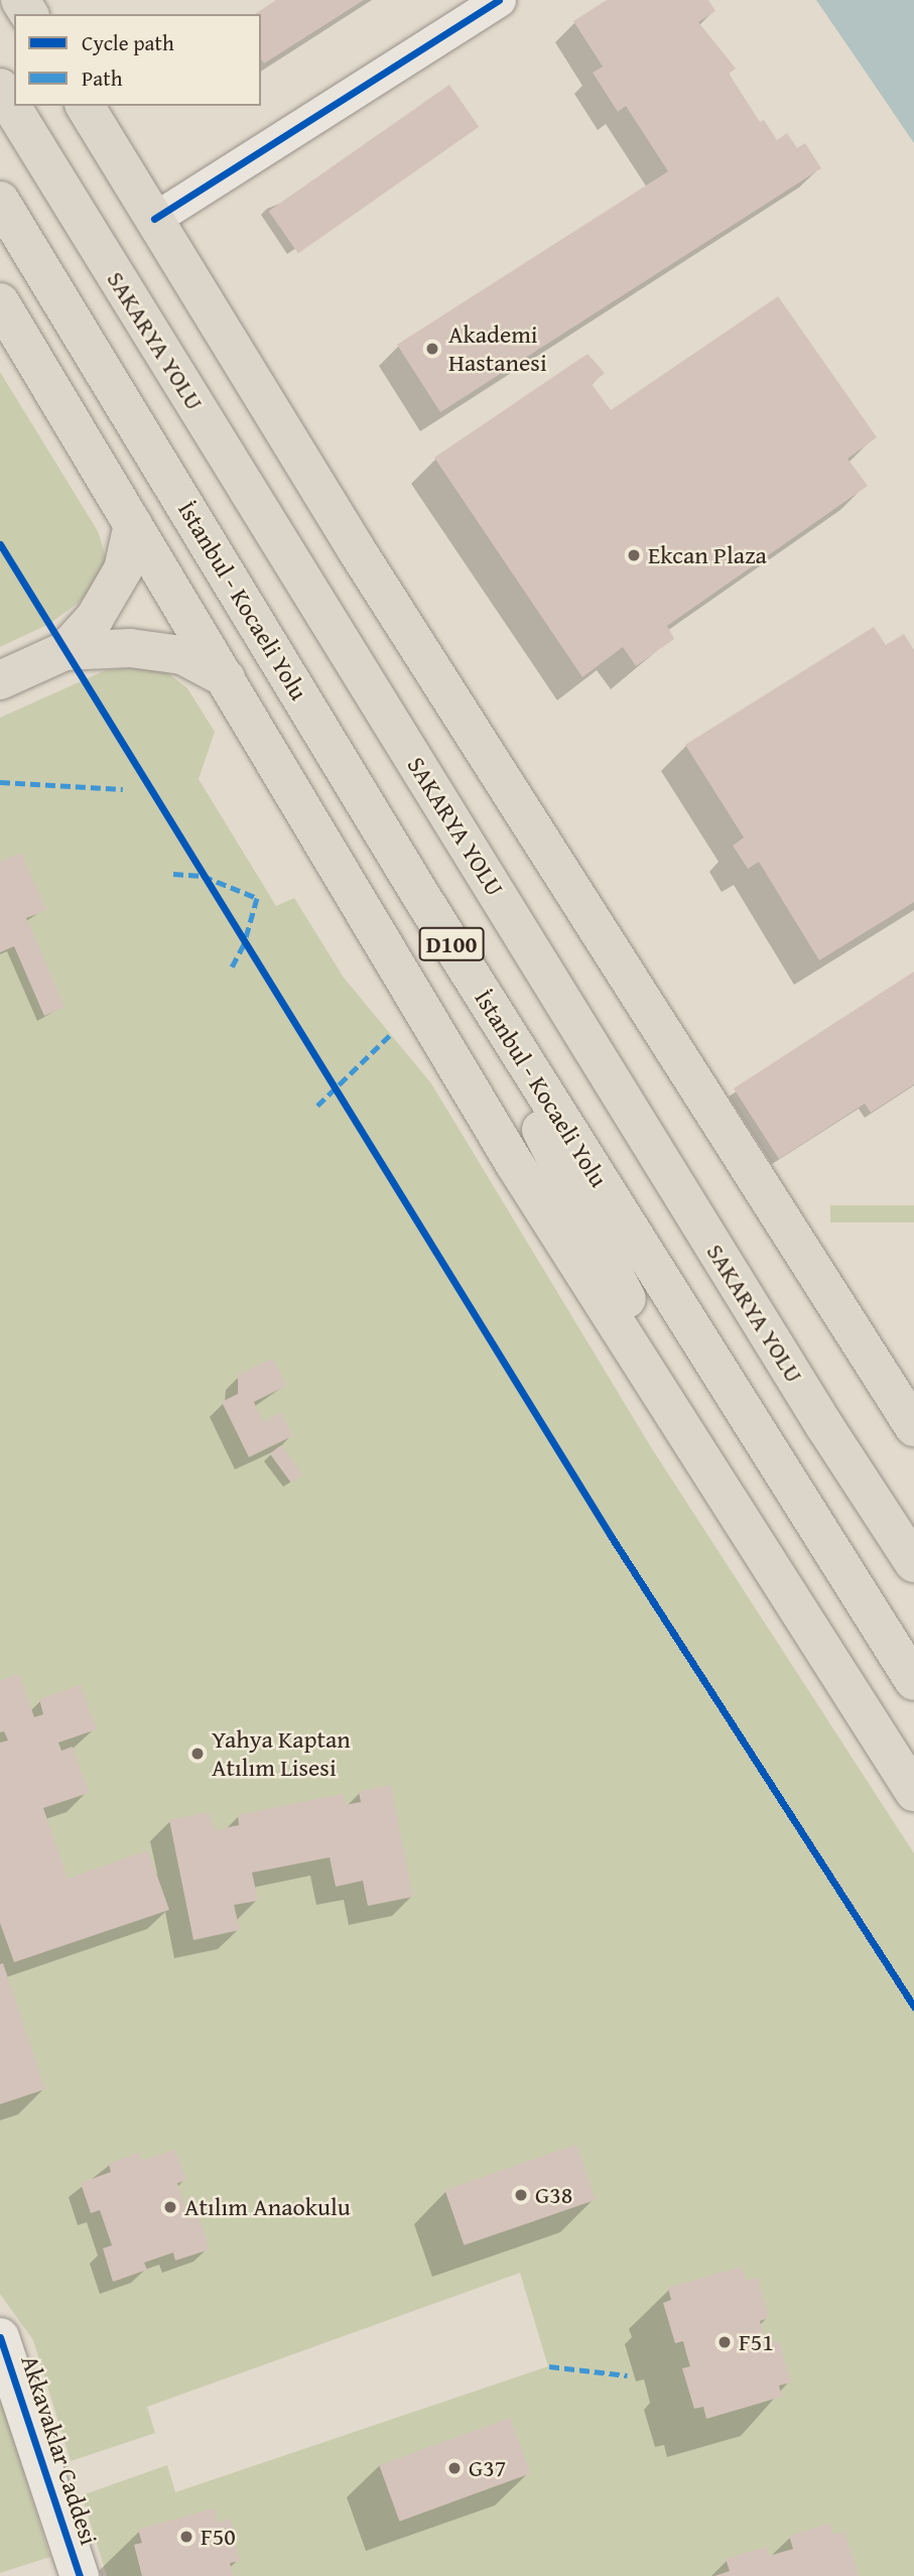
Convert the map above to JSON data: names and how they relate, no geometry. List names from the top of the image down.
{
  "streets": {
    "main road": ["SAKARYA YOLU", "İstanbul - Kocaeli Yolu", "D100"],
    "street": ["Akkavaklar Caddesi"]
  },
  "places": [
    "Akademi Hastanesi",
    "Ekcan Plaza",
    "Yahya Kaptan Atılım Lisesi",
    "G38",
    "Atılım Anaokulu",
    "F51",
    "G37",
    "F50"
  ],
  "legend": ["Cycle path", "Path"]
}
